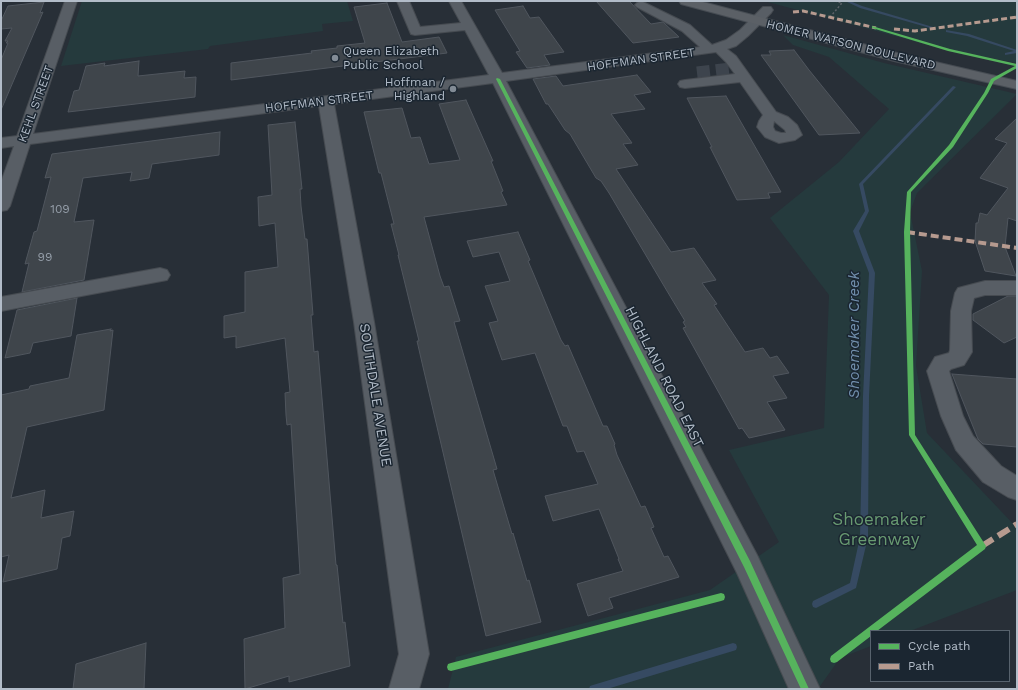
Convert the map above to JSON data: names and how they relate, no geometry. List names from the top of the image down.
{
  "streets": {
    "main road": ["HOMER WATSON BOULEVARD"],
    "street": [
      "HOFFMAN STREET",
      "KEHL STREET",
      "HIGHLAND ROAD EAST",
      "SOUTHDALE AVENUE"
    ]
  },
  "crossings": [
    ["HOMER WATSON BOULEVARD", "HOFFMAN STREET"],
    ["HOFFMAN STREET", "KEHL STREET"],
    ["HOFFMAN STREET", "HIGHLAND ROAD EAST"],
    ["HOFFMAN STREET", "SOUTHDALE AVENUE"]
  ],
  "water": ["Shoemaker Creek"],
  "parks": ["Shoemaker Greenway"],
  "places": ["Queen Elizabeth Public School", "Hoffman / Highland"],
  "house_numbers": ["109", "99"],
  "legend": ["Cycle path", "Path"]
}
